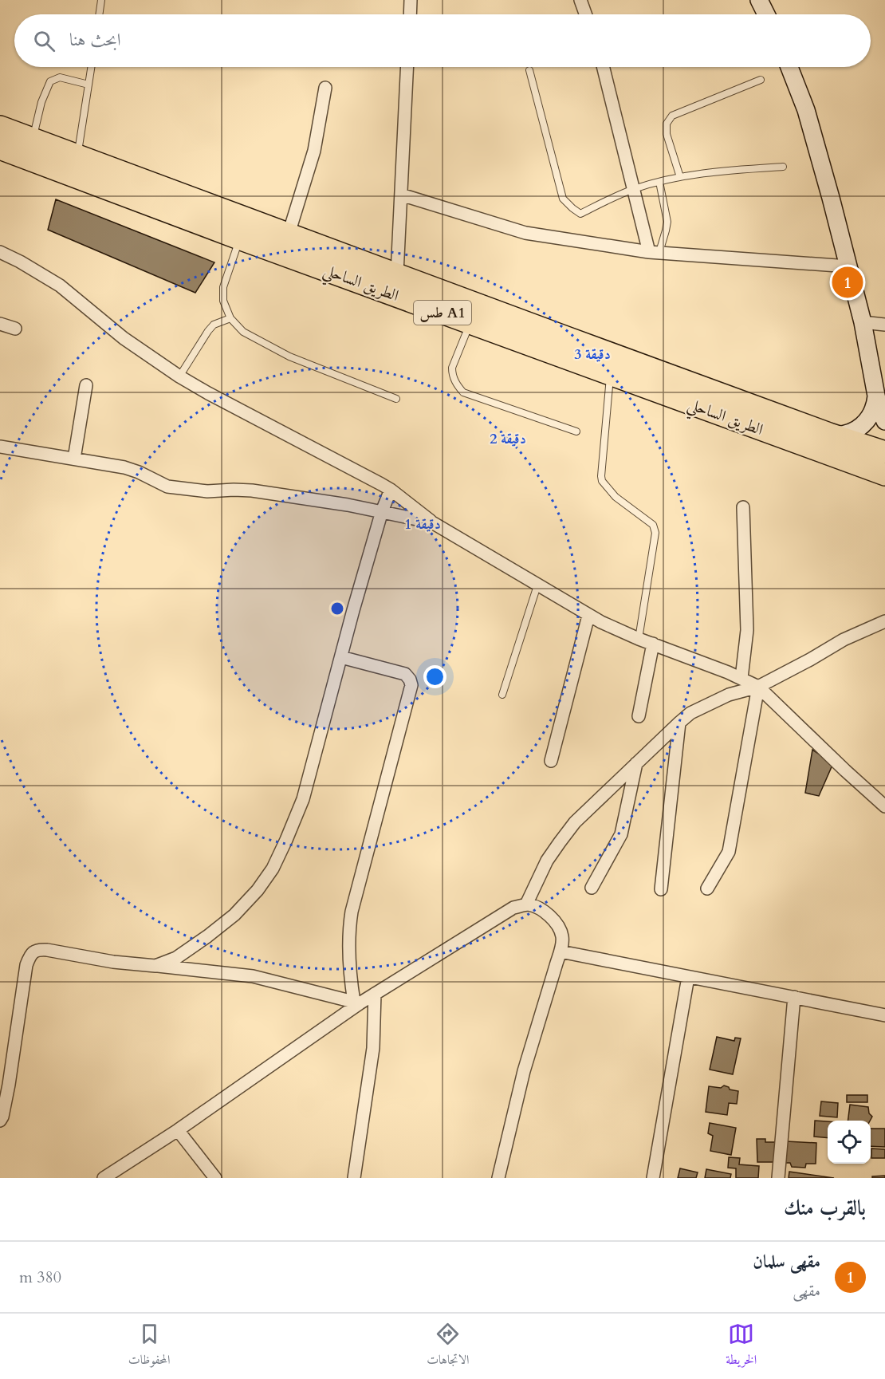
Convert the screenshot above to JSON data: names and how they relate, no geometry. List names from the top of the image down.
{
  "streets": {
    "highway": ["الطريق الساحلي", "طس A1"]
  },
  "page": {
    "search": "ابحث هنا",
    "pins": "1",
    "heading": "بالقرب منك",
    "list": [
      {
        "mark": "1",
        "name": "مقهى سلمان",
        "note": "مقهى",
        "value": "380 m"
      }
    ],
    "nav": ["الخريطة", "الاتجاهات", "المحفوظات"]
  },
  "rings": ["3 دقيقة", "2 دقيقة", "1 دقيقة"]
}
